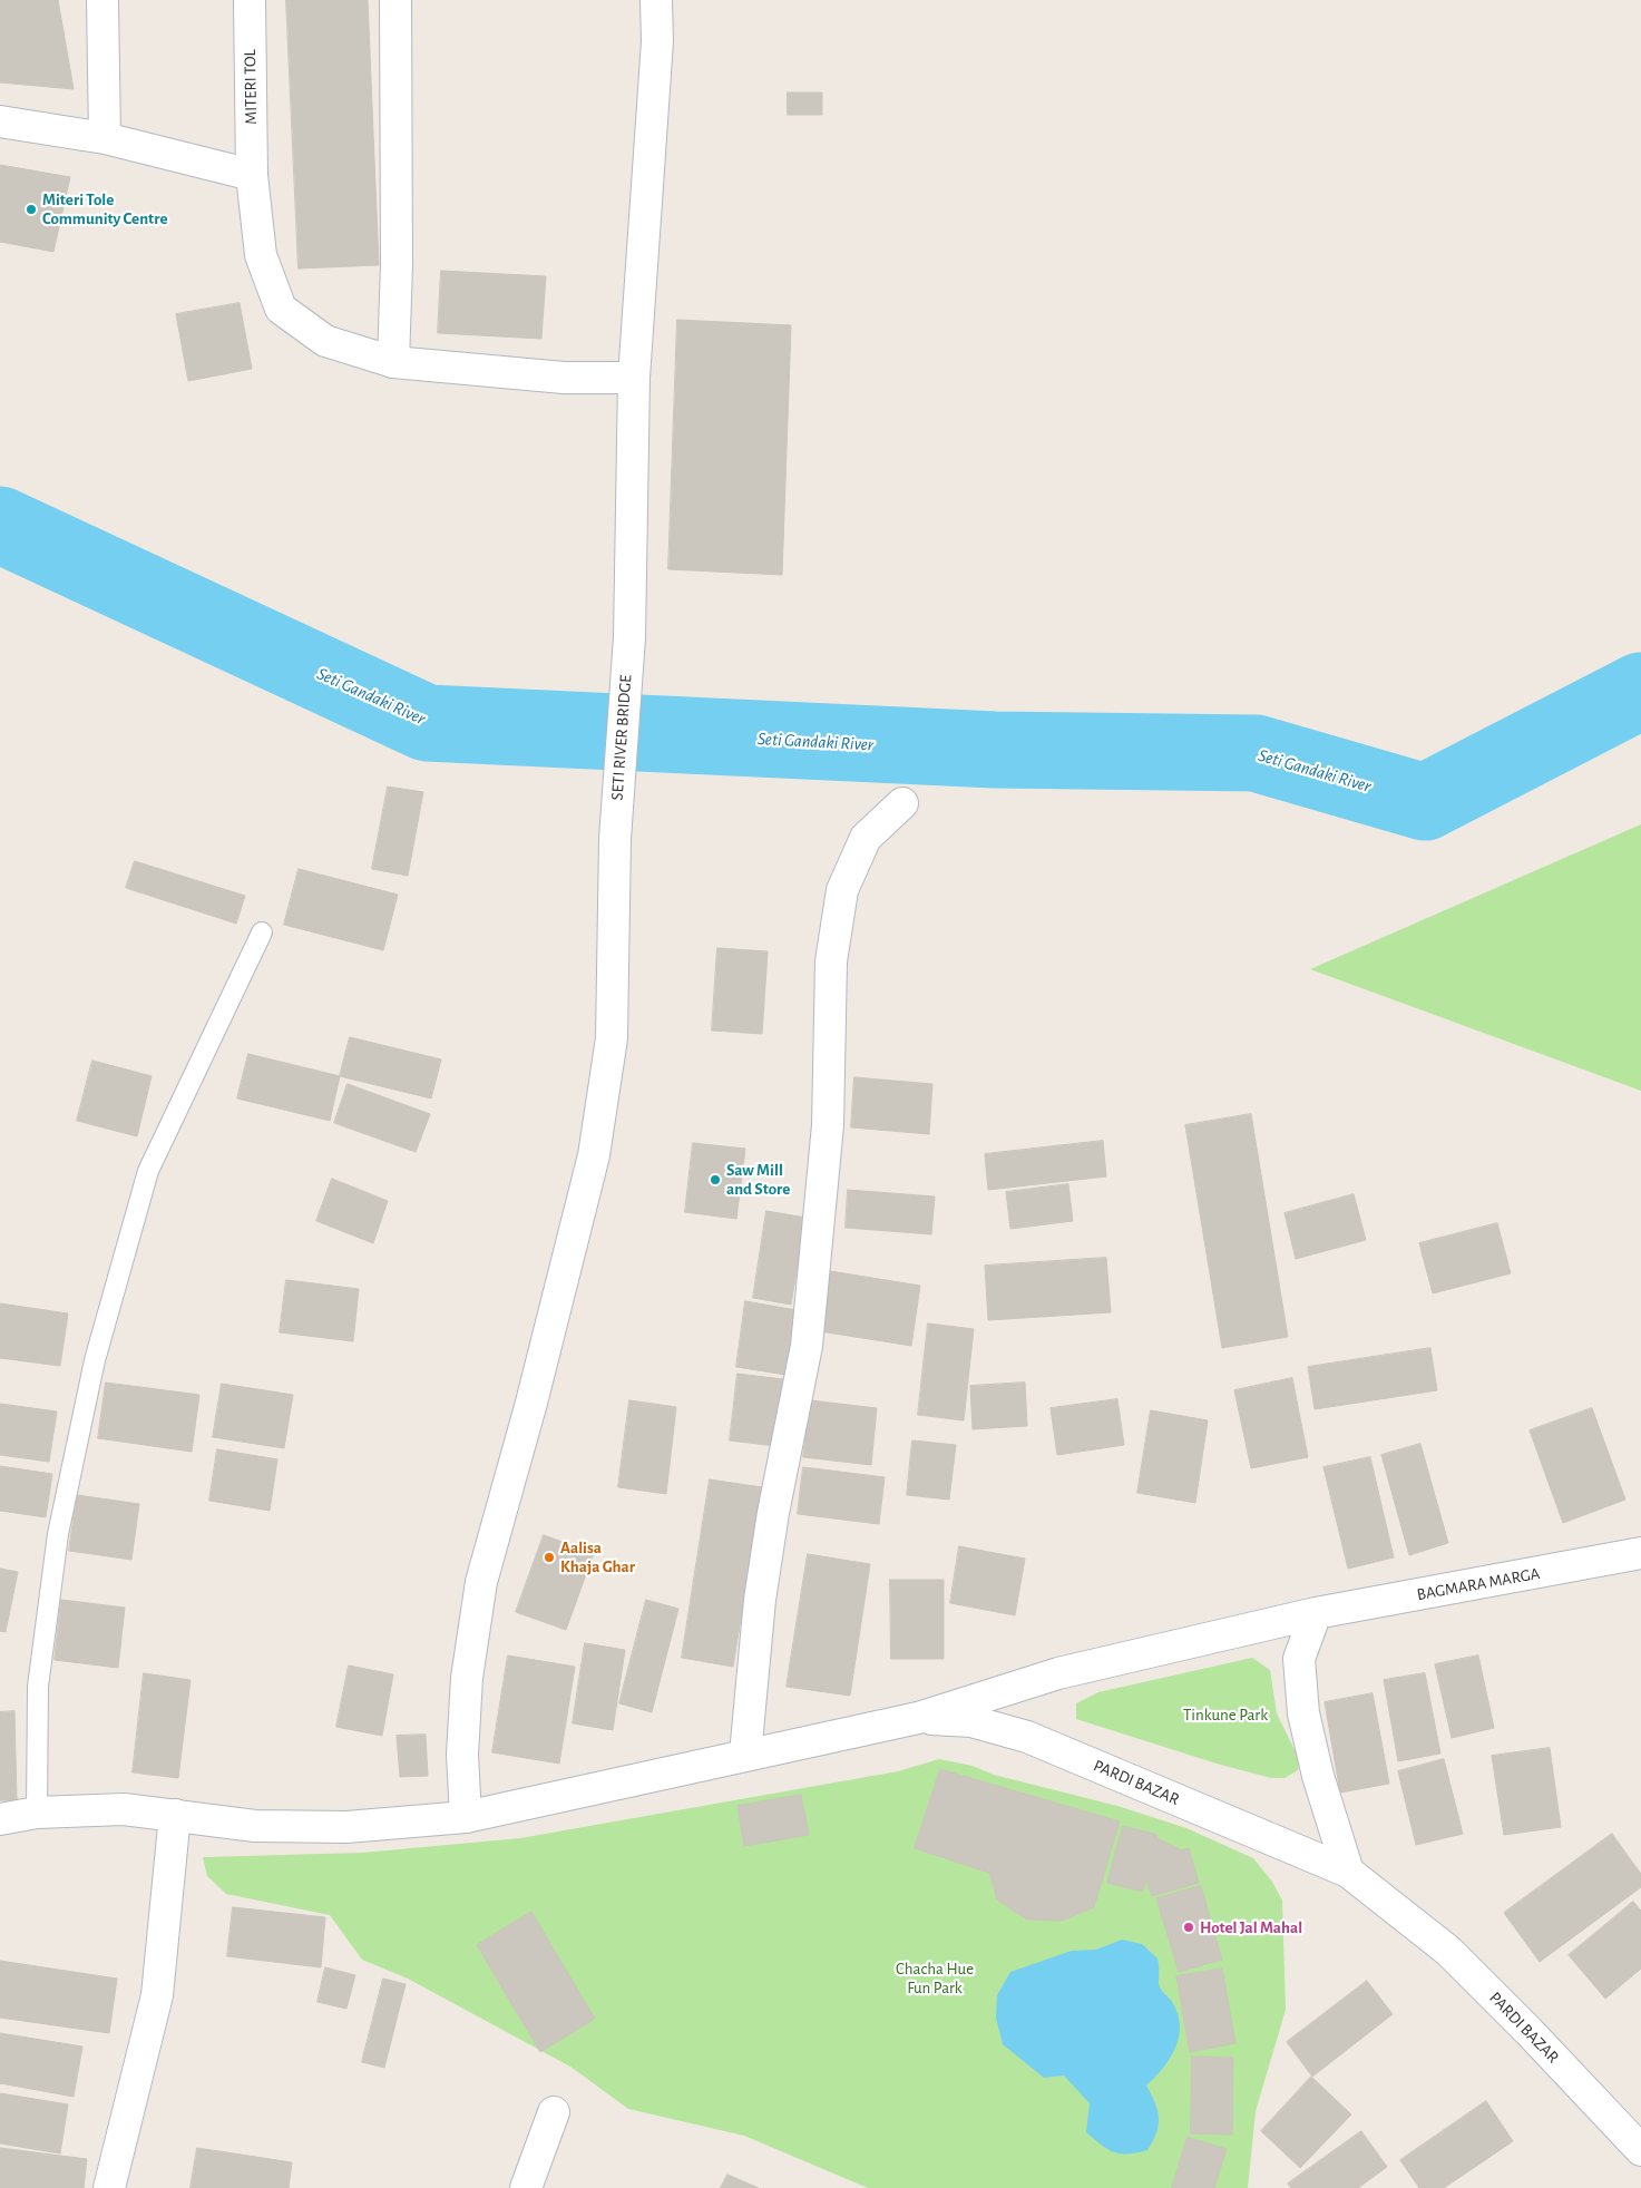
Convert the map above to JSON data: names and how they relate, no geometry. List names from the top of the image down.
{
  "streets": {
    "main road": [
      "MITERI TOL",
      "SETI RIVER BRIDGE",
      "BAGMARA MARGA",
      "PARDI BAZAR"
    ]
  },
  "crossings": [
    ["MITERI TOL", "SETI RIVER BRIDGE"],
    ["BAGMARA MARGA", "PARDI BAZAR"]
  ],
  "water": ["Seti Gandaki River"],
  "parks": ["Tinkune Park", "Chacha Hue Fun Park"],
  "places": [
    "Miteri Tole Community Centre",
    "Saw Mill and Store",
    "Aalisa Khaja Ghar",
    "Hotel Jal Mahal"
  ]
}
